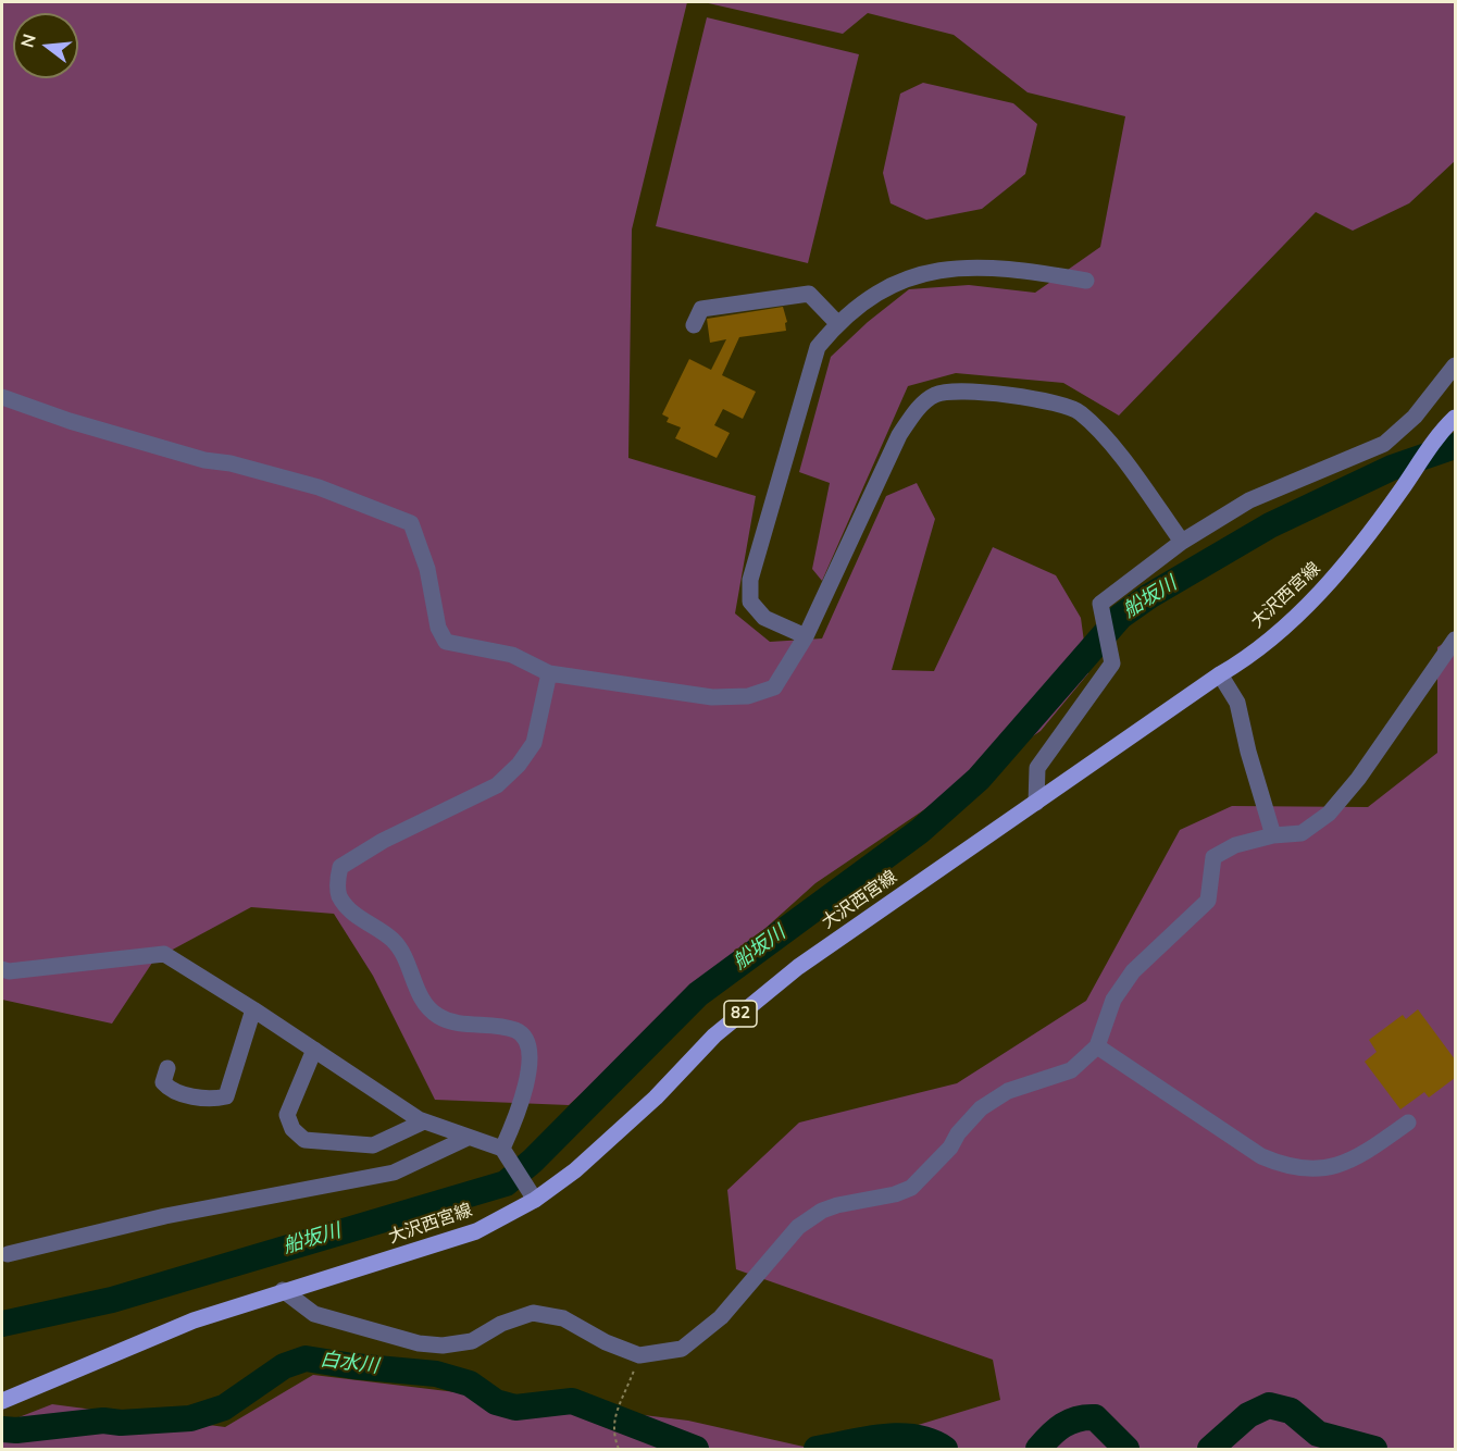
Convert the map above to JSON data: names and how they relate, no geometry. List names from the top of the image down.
{
  "streets": {
    "main road": ["大沢西宮線", "82"]
  },
  "water": ["船坂川", "白水川"],
  "north": "left"
}
